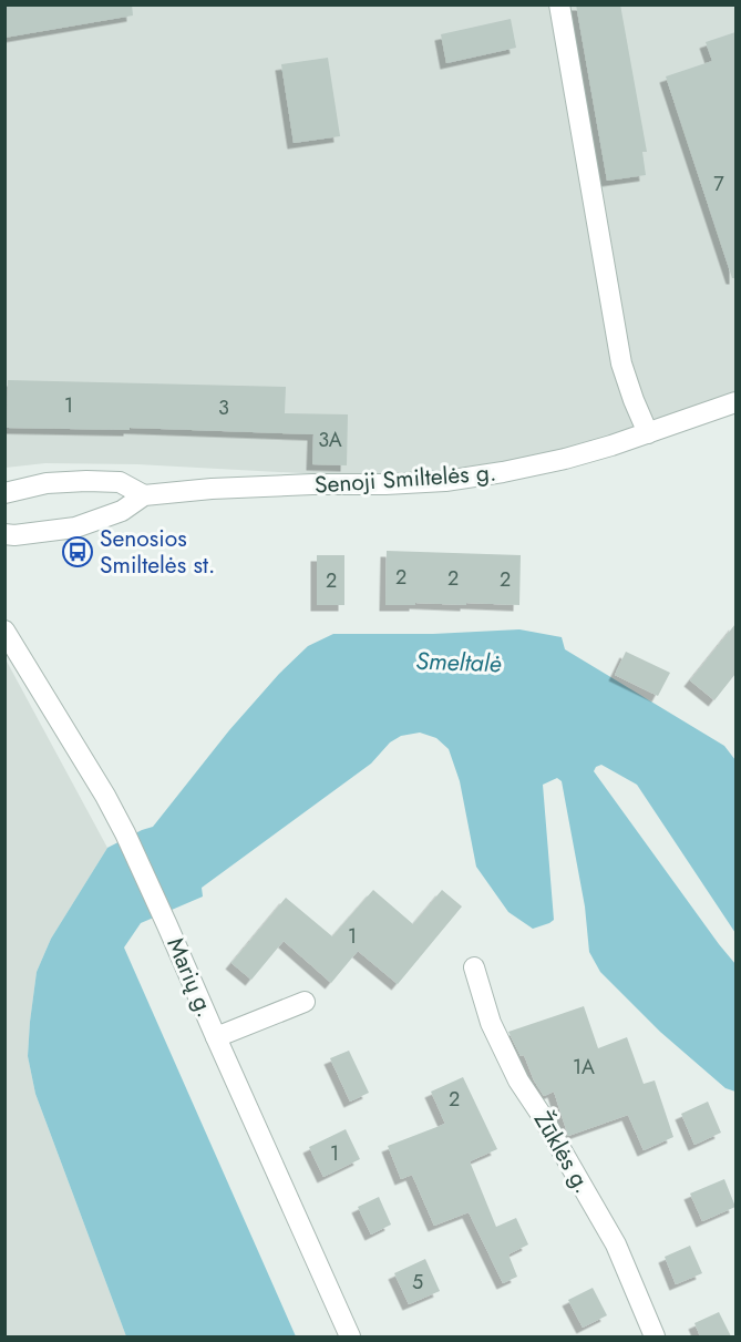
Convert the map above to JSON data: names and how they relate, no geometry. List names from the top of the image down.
{
  "streets": {
    "street": ["Senoji Smiltelės g.", "Marių g.", "Žūklės g."]
  },
  "water": ["Smeltalė"],
  "places": {
    "bus stop": ["Senosios Smiltelės st."]
  },
  "house_numbers": [
    "7",
    "1",
    "3",
    "3A",
    "2",
    "2",
    "2",
    "2",
    "1",
    "1A",
    "2",
    "1",
    "5"
  ]
}
